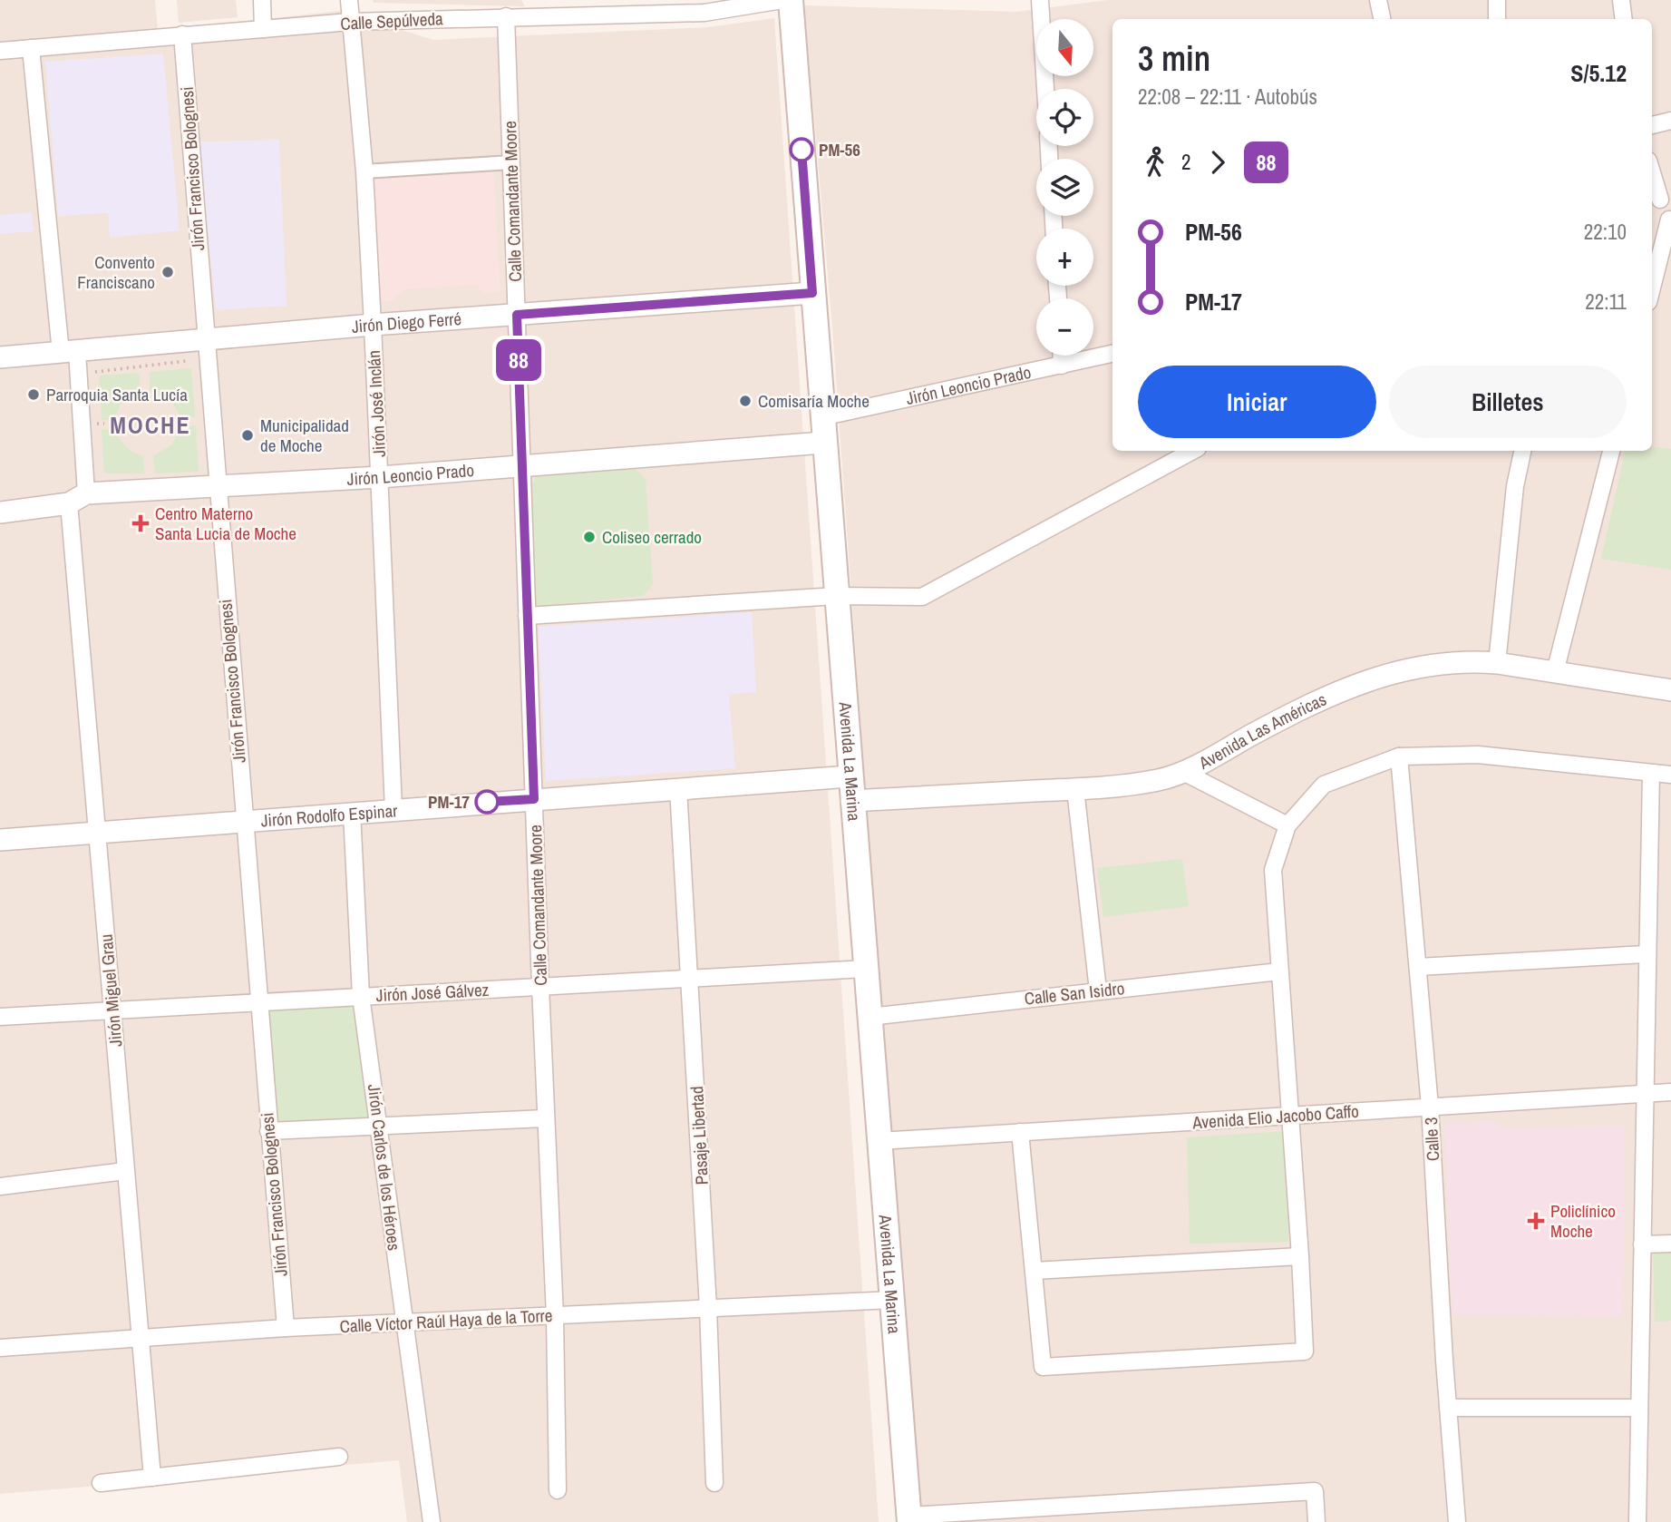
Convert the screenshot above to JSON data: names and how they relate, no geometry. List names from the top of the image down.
{
  "streets": {
    "main road": ["Avenida La Marina"],
    "street": [
      "Calle Sepúlveda",
      "Jirón Francisco Bolognesi",
      "Calle Comandante Moore",
      "Jirón Diego Ferré",
      "Jirón Leoncio Prado",
      "Jirón José Inclán",
      "Avenida Las Américas",
      "Jirón Rodolfo Espinar",
      "Jirón Miguel Grau",
      "Jirón José Gálvez",
      "Calle San Isidro",
      "Avenida Elio Jacobo Caffo",
      "Pasaje Libertad",
      "Calle 3",
      "Jirón Carlos de los Héroes",
      "Calle Víctor Raúl Haya de la Torre"
    ]
  },
  "crossings": [
    ["Calle Sepúlveda", "Jirón Francisco Bolognesi"],
    ["Calle Sepúlveda", "Calle Comandante Moore"],
    ["Calle Sepúlveda", "Jirón José Inclán"],
    ["Calle Sepúlveda", "Jirón Miguel Grau"],
    ["Jirón Francisco Bolognesi", "Jirón Diego Ferré"],
    ["Jirón Francisco Bolognesi", "Jirón Leoncio Prado"],
    ["Jirón Francisco Bolognesi", "Jirón Rodolfo Espinar"],
    ["Jirón Francisco Bolognesi", "Jirón José Gálvez"],
    ["Jirón Francisco Bolognesi", "Calle Víctor Raúl Haya de la Torre"],
    ["Calle Comandante Moore", "Jirón Diego Ferré"],
    ["Calle Comandante Moore", "Jirón Leoncio Prado"],
    ["Calle Comandante Moore", "Jirón Rodolfo Espinar"],
    ["Calle Comandante Moore", "Jirón José Gálvez"],
    ["Calle Comandante Moore", "Calle Víctor Raúl Haya de la Torre"],
    ["Jirón Diego Ferré", "Jirón José Inclán"],
    ["Jirón Diego Ferré", "Avenida La Marina"],
    ["Jirón Diego Ferré", "Jirón Miguel Grau"],
    ["Jirón Leoncio Prado", "Jirón José Inclán"],
    ["Jirón Leoncio Prado", "Avenida La Marina"],
    ["Jirón Leoncio Prado", "Jirón Miguel Grau"],
    ["Jirón José Inclán", "Jirón Rodolfo Espinar"],
    ["Avenida Las Américas", "Avenida La Marina"],
    ["Avenida La Marina", "Jirón Rodolfo Espinar"],
    ["Avenida La Marina", "Jirón José Gálvez"],
    ["Avenida La Marina", "Calle San Isidro"],
    ["Avenida La Marina", "Avenida Elio Jacobo Caffo"],
    ["Avenida La Marina", "Calle Víctor Raúl Haya de la Torre"],
    ["Jirón Rodolfo Espinar", "Jirón Miguel Grau"],
    ["Jirón Rodolfo Espinar", "Pasaje Libertad"],
    ["Jirón Rodolfo Espinar", "Jirón Carlos de los Héroes"],
    ["Jirón Miguel Grau", "Jirón José Gálvez"],
    ["Jirón Miguel Grau", "Calle Víctor Raúl Haya de la Torre"],
    ["Jirón José Gálvez", "Pasaje Libertad"],
    ["Jirón José Gálvez", "Jirón Carlos de los Héroes"],
    ["Avenida Elio Jacobo Caffo", "Calle 3"],
    ["Pasaje Libertad", "Calle Víctor Raúl Haya de la Torre"],
    ["Jirón Carlos de los Héroes", "Calle Víctor Raúl Haya de la Torre"]
  ],
  "districts": ["MOCHE"],
  "places": {
    "other": [
      "PM-56",
      "Convento Franciscano",
      "Parroquia Santa Lucía",
      "Comisaría Moche",
      "Municipalidad de Moche",
      "Coliseo cerrado",
      "PM-17"
    ],
    "health": ["Centro Materno Santa Lucia de Moche", "Policlínico Moche"]
  },
  "lines": ["bus line 88"],
  "north": "bottom",
  "page": {
    "on_map": "88",
    "map_buttons": ["+", "−"],
    "heading": ["3 min", "22:08 – 22:11 · Autobús", "S/5.12"],
    "legs": ["2", "88"],
    "list": [
      {
        "name": "PM-56",
        "value": "22:10"
      },
      {
        "name": "PM-17",
        "value": "22:11"
      }
    ],
    "buttons": ["Iniciar", "Billetes"]
  }
}
